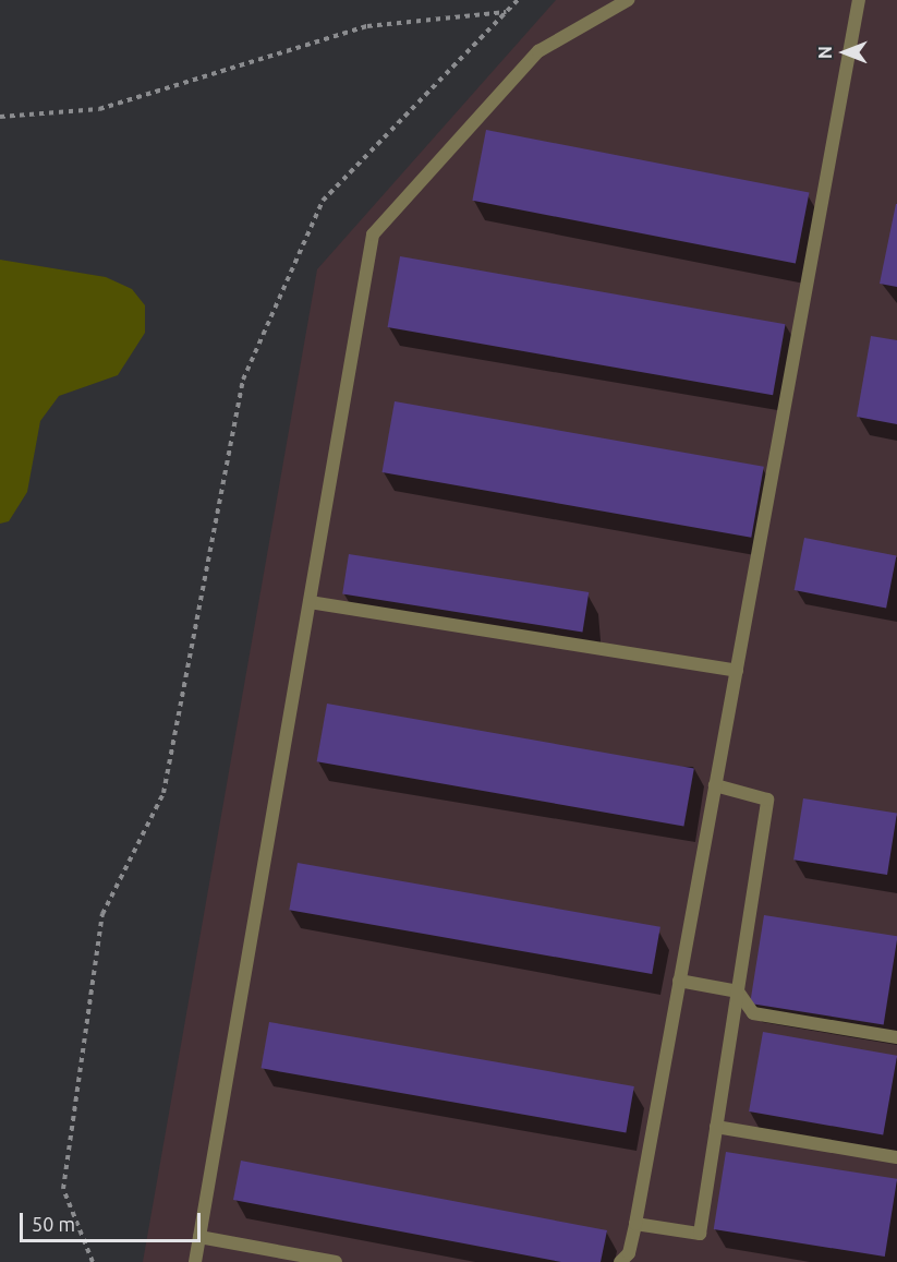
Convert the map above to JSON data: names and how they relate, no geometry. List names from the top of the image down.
{
  "scale_bar": "50 m",
  "north": "left"
}
